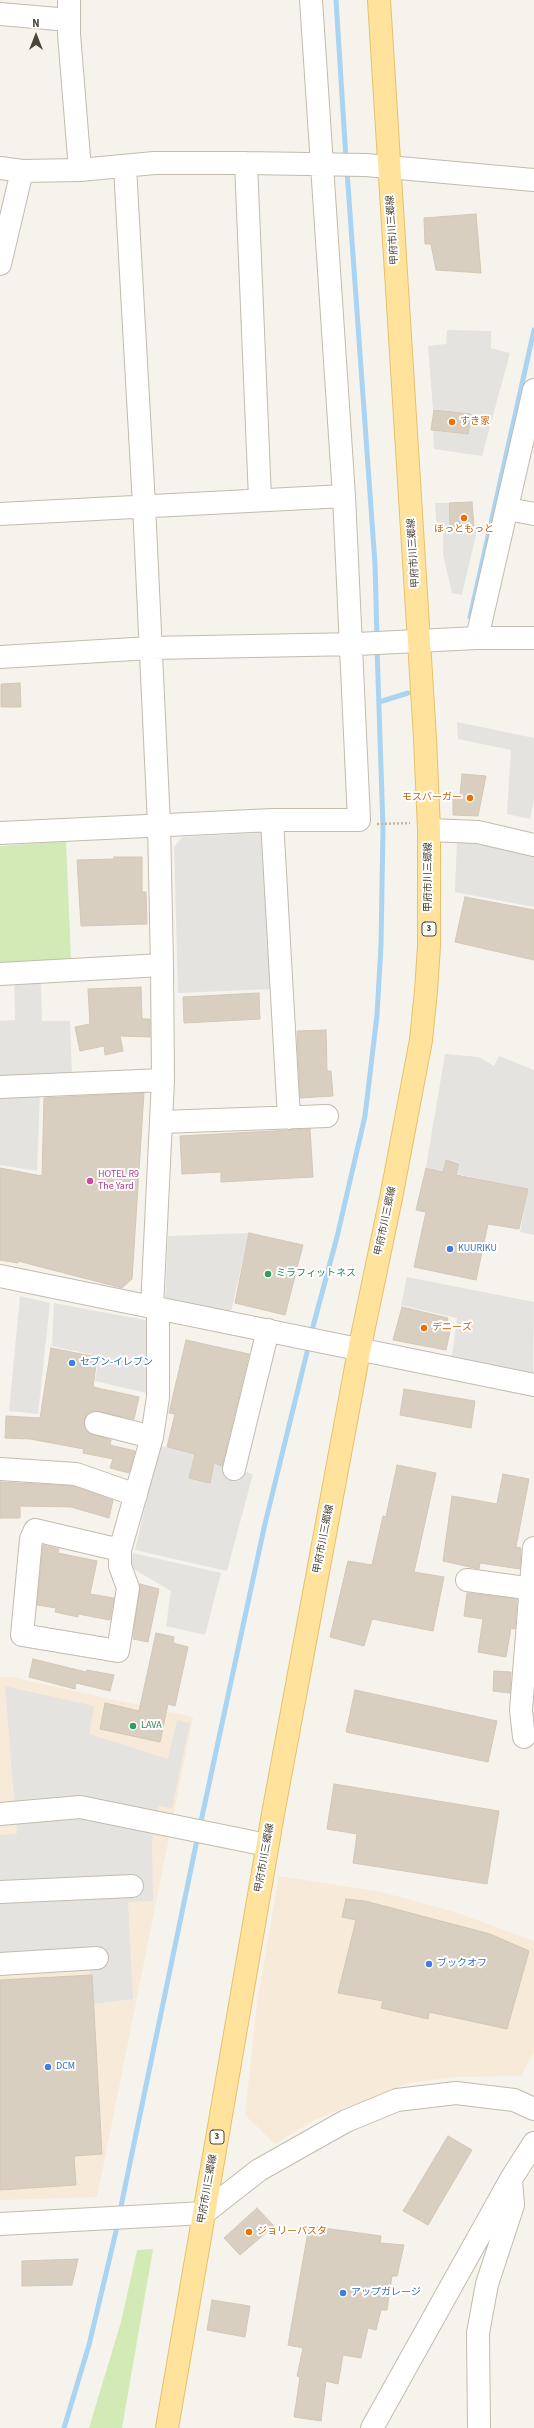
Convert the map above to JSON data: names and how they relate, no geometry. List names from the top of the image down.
{
  "streets": {
    "main road": ["甲府市川三郷線", "3"]
  },
  "places": [
    "すき家",
    "ほっともっと",
    "モスバーガー",
    "HOTEL R9 The Yard",
    "KUURIKU",
    "ミラフィットネス",
    "デニーズ",
    "セブン-イレブン",
    "LAVA",
    "ブックオフ",
    "DCM",
    "ジョリーパスタ",
    "アップガレージ"
  ],
  "north": "top"
}
